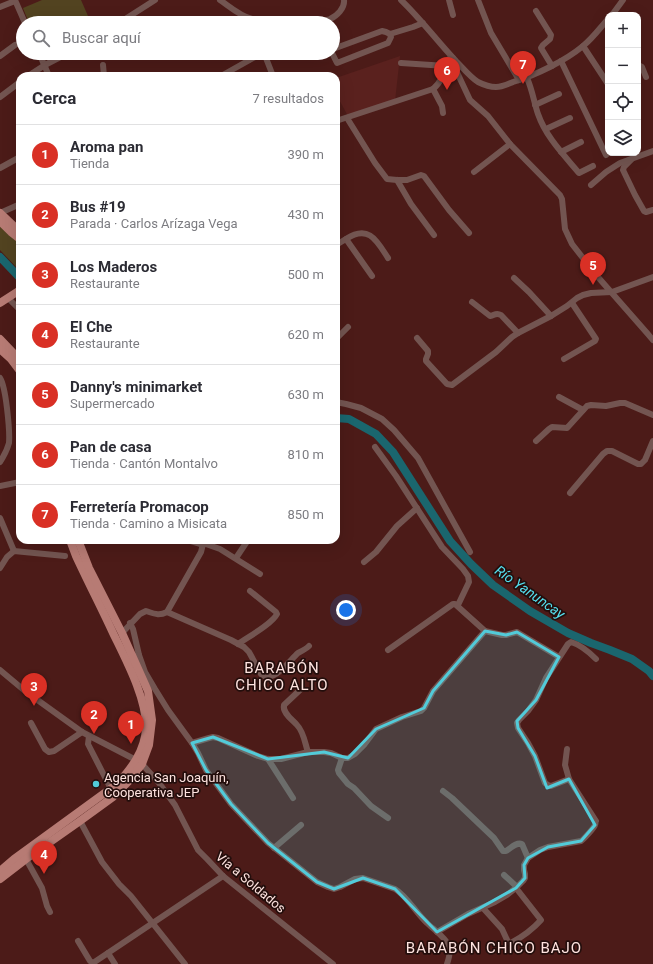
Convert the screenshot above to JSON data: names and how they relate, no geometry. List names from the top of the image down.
{
  "streets": {
    "street": ["Vía a Soldados"]
  },
  "districts": ["BARABÓN CHICO ALTO", "BARABÓN CHICO BAJO"],
  "water": ["Río Yanuncay"],
  "places": ["Agencia San Joaquín, Cooperativa JEP"],
  "page": {
    "map_buttons": ["+", "−"],
    "search": "Buscar aquí",
    "pins": [
      "7",
      "6",
      "5",
      "3",
      "2",
      "1",
      "4"
    ],
    "heading": ["Cerca", "7 resultados"],
    "list": [
      {
        "mark": "1",
        "name": "Aroma pan",
        "note": "Tienda",
        "value": "390 m"
      },
      {
        "mark": "2",
        "name": "Bus #19",
        "note": "Parada · Carlos Arízaga Vega",
        "value": "430 m"
      },
      {
        "mark": "3",
        "name": "Los Maderos",
        "note": "Restaurante",
        "value": "500 m"
      },
      {
        "mark": "4",
        "name": "El Che",
        "note": "Restaurante",
        "value": "620 m"
      },
      {
        "mark": "5",
        "name": "Danny's minimarket",
        "note": "Supermercado",
        "value": "630 m"
      },
      {
        "mark": "6",
        "name": "Pan de casa",
        "note": "Tienda · Cantón Montalvo",
        "value": "810 m"
      },
      {
        "mark": "7",
        "name": "Ferretería Promacop",
        "note": "Tienda · Camino a Misicata",
        "value": "850 m"
      }
    ]
  }
}
